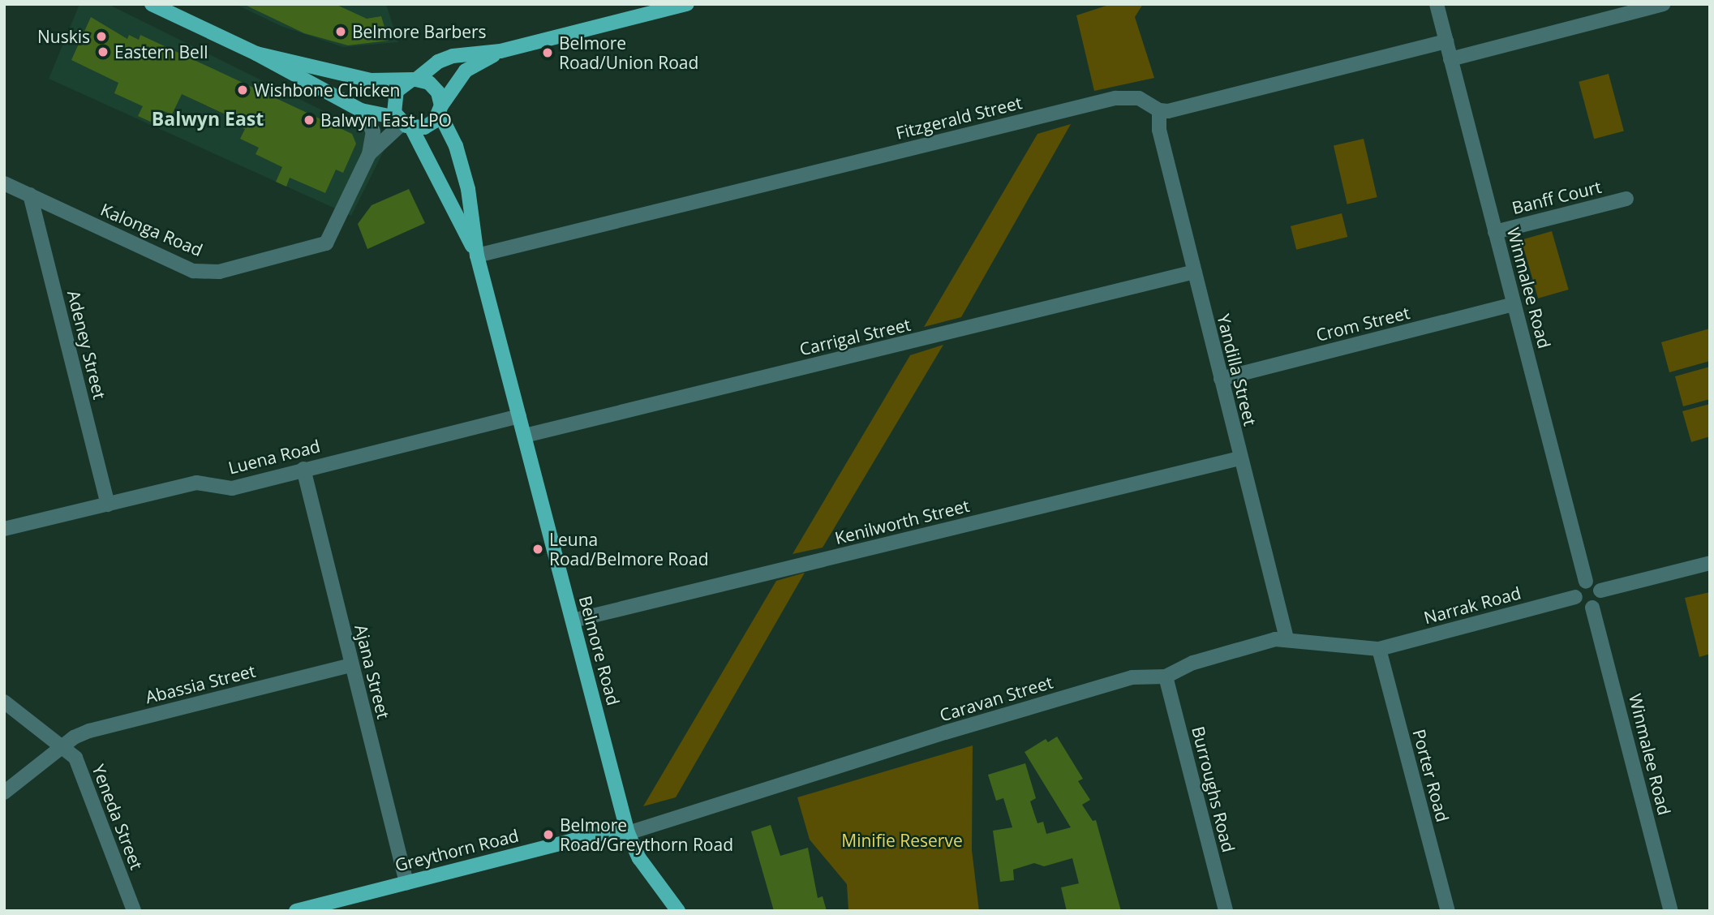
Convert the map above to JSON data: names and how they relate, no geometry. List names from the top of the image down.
{
  "streets": {
    "main road": ["Belmore Road", "Greythorn Road"],
    "street": [
      "Fitzgerald Street",
      "Banff Court",
      "Kalonga Road",
      "Winmalee Road",
      "Crom Street",
      "Carrigal Street",
      "Adeney Street",
      "Yandilla Street",
      "Luena Road",
      "Kenilworth Street",
      "Narrak Road",
      "Ajana Street",
      "Abassia Street",
      "Caravan Street",
      "Porter Road",
      "Burroughs Road",
      "Yeneda Street"
    ]
  },
  "crossings": [
    ["Fitzgerald Street", "Yandilla Street"],
    ["Fitzgerald Street", "Belmore Road"],
    ["Banff Court", "Winmalee Road"],
    ["Kalonga Road", "Adeney Street"],
    ["Kalonga Road", "Belmore Road"],
    ["Winmalee Road", "Crom Street"],
    ["Winmalee Road", "Narrak Road"],
    ["Crom Street", "Yandilla Street"],
    ["Carrigal Street", "Yandilla Street"],
    ["Carrigal Street", "Belmore Road"],
    ["Adeney Street", "Luena Road"],
    ["Yandilla Street", "Kenilworth Street"],
    ["Yandilla Street", "Caravan Street"],
    ["Luena Road", "Belmore Road"],
    ["Luena Road", "Ajana Street"],
    ["Kenilworth Street", "Belmore Road"],
    ["Narrak Road", "Caravan Street"],
    ["Narrak Road", "Porter Road"],
    ["Belmore Road", "Caravan Street"],
    ["Belmore Road", "Greythorn Road"],
    ["Ajana Street", "Abassia Street"],
    ["Ajana Street", "Greythorn Road"],
    ["Abassia Street", "Yeneda Street"],
    ["Caravan Street", "Porter Road"],
    ["Caravan Street", "Burroughs Road"],
    ["Caravan Street", "Greythorn Road"]
  ],
  "districts": ["Balwyn East"],
  "parks": ["Minifie Reserve"],
  "places": [
    "Belmore Barbers",
    "Nuskis",
    "Eastern Bell",
    "Belmore Road/Union Road",
    "Wishbone Chicken",
    "Balwyn East LPO",
    "Leuna Road/Belmore Road",
    "Belmore Road/Greythorn Road"
  ]
}
